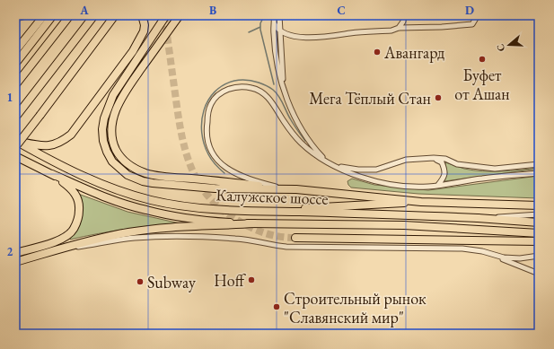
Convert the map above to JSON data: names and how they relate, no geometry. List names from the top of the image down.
{
  "streets": {
    "main road": ["Калужское шоссе"]
  },
  "places": [
    "Авангард",
    "Буфет от Ашан",
    "Мега Тёплый Cтан",
    "Hoff",
    "Subway",
    "Строительный рынок \"Славянский мир\""
  ],
  "north": "left",
  "grid": {
    "columns": [
      "A",
      "B",
      "C",
      "D"
    ],
    "rows": ["1", "2"]
  }
}
